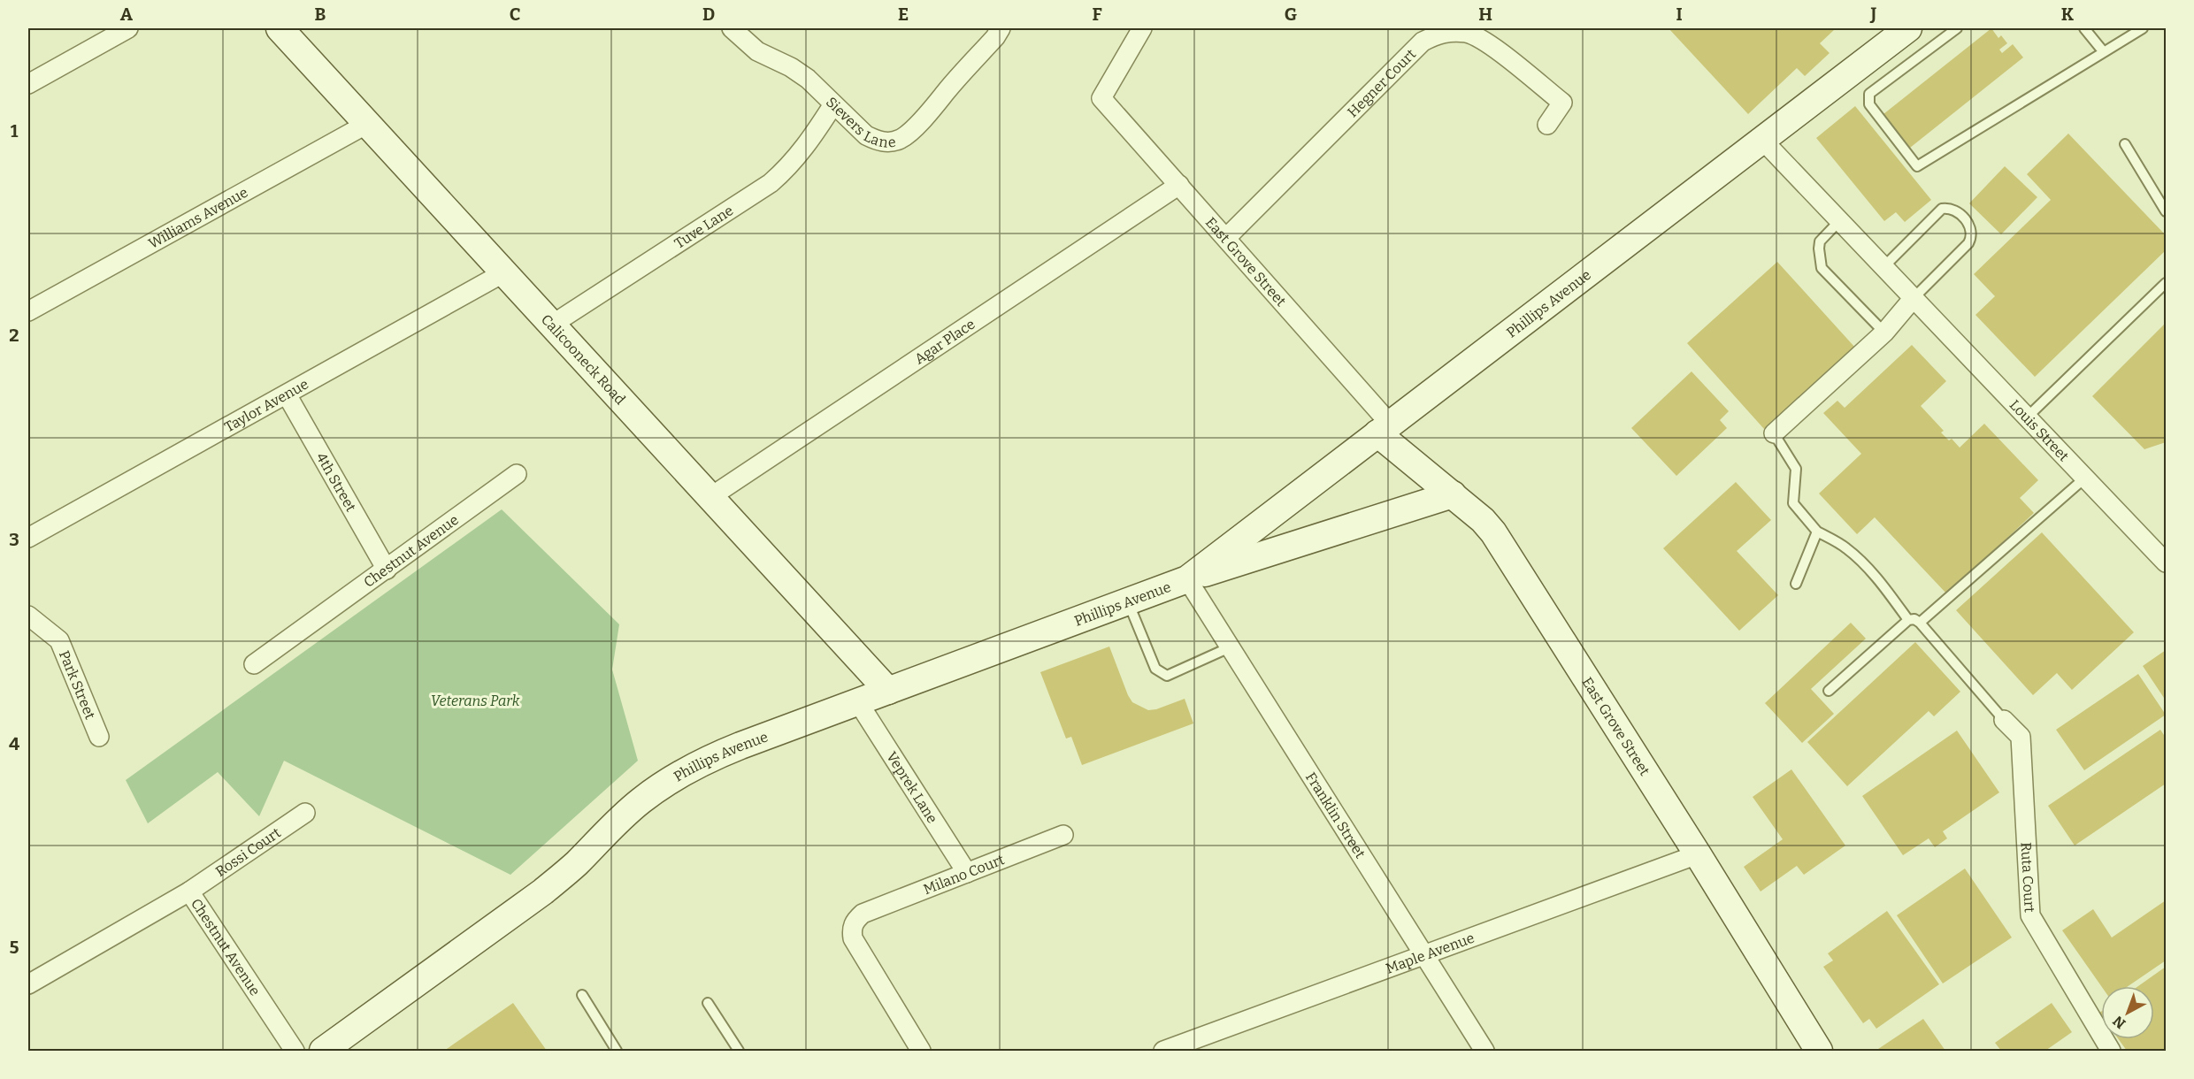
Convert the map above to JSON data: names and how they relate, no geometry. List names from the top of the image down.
{
  "streets": {
    "street": [
      "Hegner Court",
      "Sievers Lane",
      "Williams Avenue",
      "Tuve Lane",
      "East Grove Street",
      "Phillips Avenue",
      "Agar Place",
      "Calicooneck Road",
      "Taylor Avenue",
      "Louis Street",
      "4th Street",
      "Chestnut Avenue",
      "Park Street",
      "Veprek Lane",
      "Franklin Street",
      "Rossi Court",
      "Milano Court",
      "Ruta Court",
      "Maple Avenue"
    ]
  },
  "crossings": [
    ["Hegner Court", "East Grove Street"],
    ["Sievers Lane", "Tuve Lane"],
    ["Williams Avenue", "Calicooneck Road"],
    ["Tuve Lane", "Calicooneck Road"],
    ["East Grove Street", "Phillips Avenue"],
    ["East Grove Street", "Agar Place"],
    ["East Grove Street", "Maple Avenue"],
    ["Phillips Avenue", "Calicooneck Road"],
    ["Phillips Avenue", "Louis Street"],
    ["Phillips Avenue", "Veprek Lane"],
    ["Phillips Avenue", "Franklin Street"],
    ["Agar Place", "Calicooneck Road"],
    ["Calicooneck Road", "Taylor Avenue"],
    ["Taylor Avenue", "4th Street"],
    ["4th Street", "Chestnut Avenue"],
    ["Chestnut Avenue", "Rossi Court"],
    ["Veprek Lane", "Milano Court"],
    ["Franklin Street", "Maple Avenue"]
  ],
  "parks": ["Veterans Park"],
  "north": "bottom left",
  "grid": {
    "columns": [
      "A",
      "B",
      "C",
      "D",
      "E",
      "F",
      "G",
      "H",
      "I",
      "J",
      "K"
    ],
    "rows": [
      "1",
      "2",
      "3",
      "4",
      "5"
    ]
  }
}
